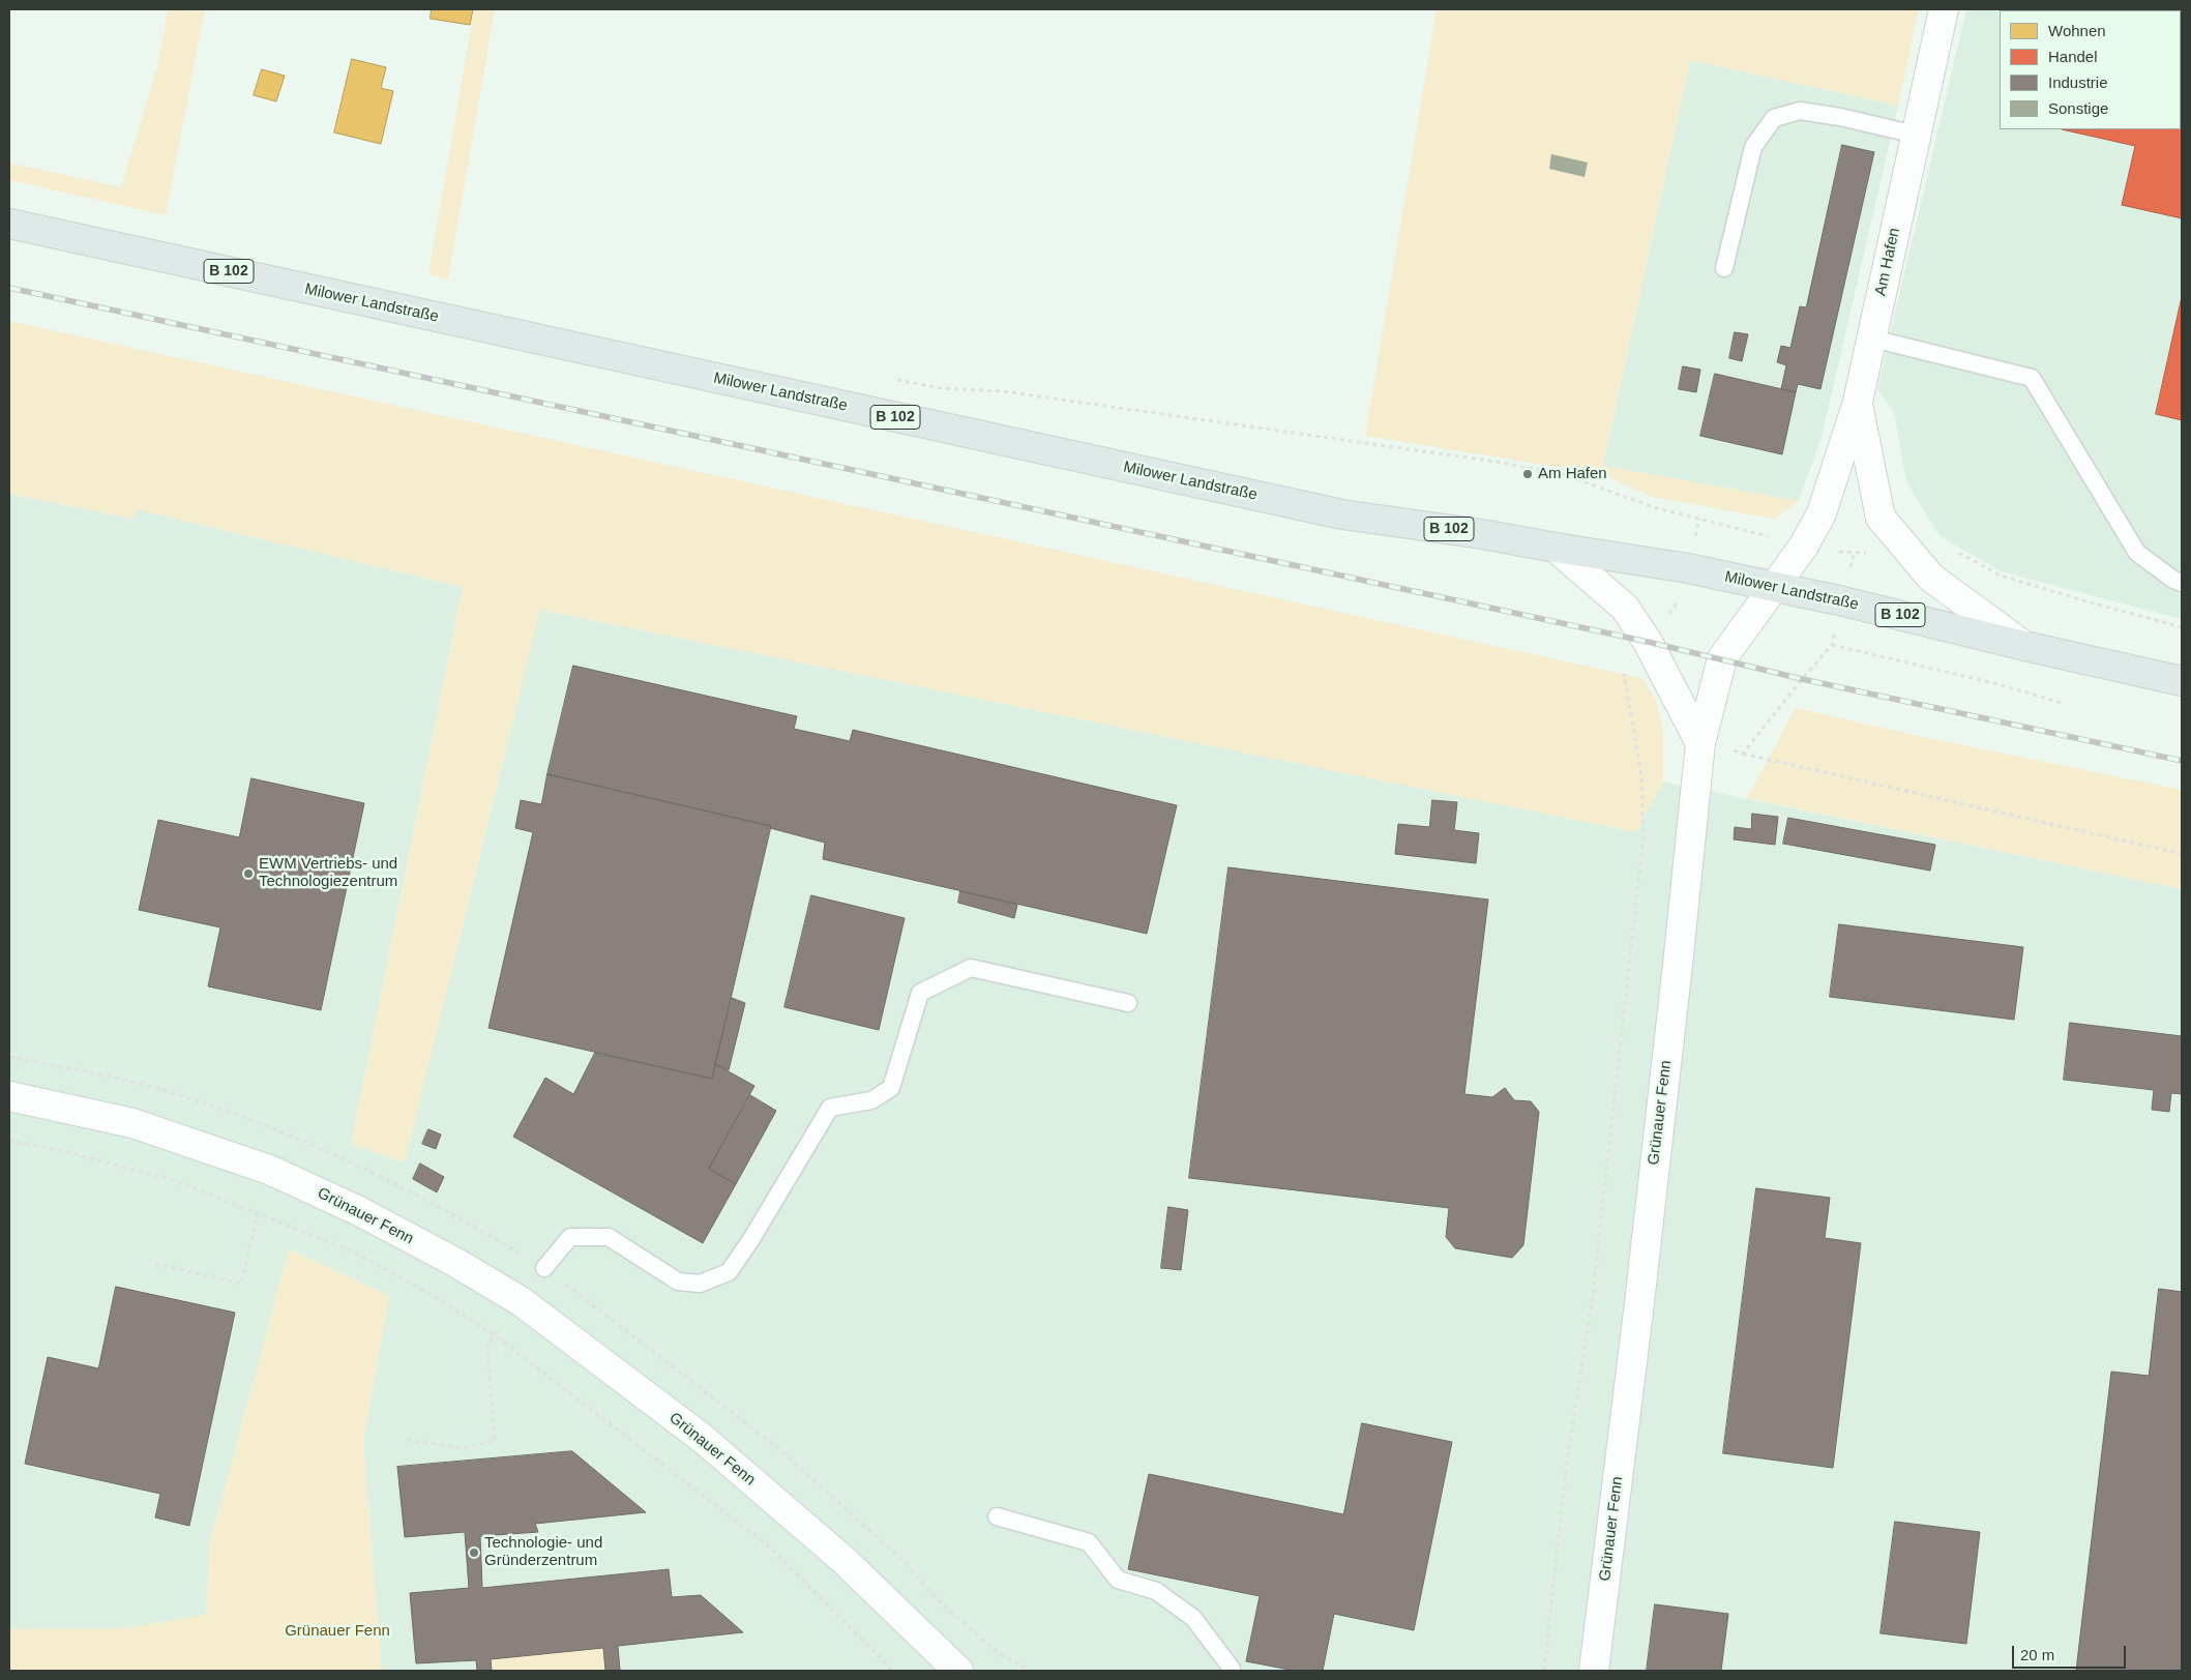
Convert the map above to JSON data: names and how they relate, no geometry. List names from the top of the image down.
{
  "streets": {
    "main road": ["B 102", "Milower Landstraße"],
    "street": ["Am Hafen", "Grünauer Fenn"]
  },
  "crossings": [
    ["Am Hafen", "Milower Landstraße"],
    ["Am Hafen", "Grünauer Fenn"],
    ["Milower Landstraße", "Grünauer Fenn"]
  ],
  "parks": ["Grünauer Fenn"],
  "places": ["Am Hafen", "EWM Vertriebs- und Technologiezentrum", "Technologie- und Gründerzentrum"],
  "legend": [
    "Wohnen",
    "Handel",
    "Industrie",
    "Sonstige"
  ],
  "scale_bar": "20 m"
}
